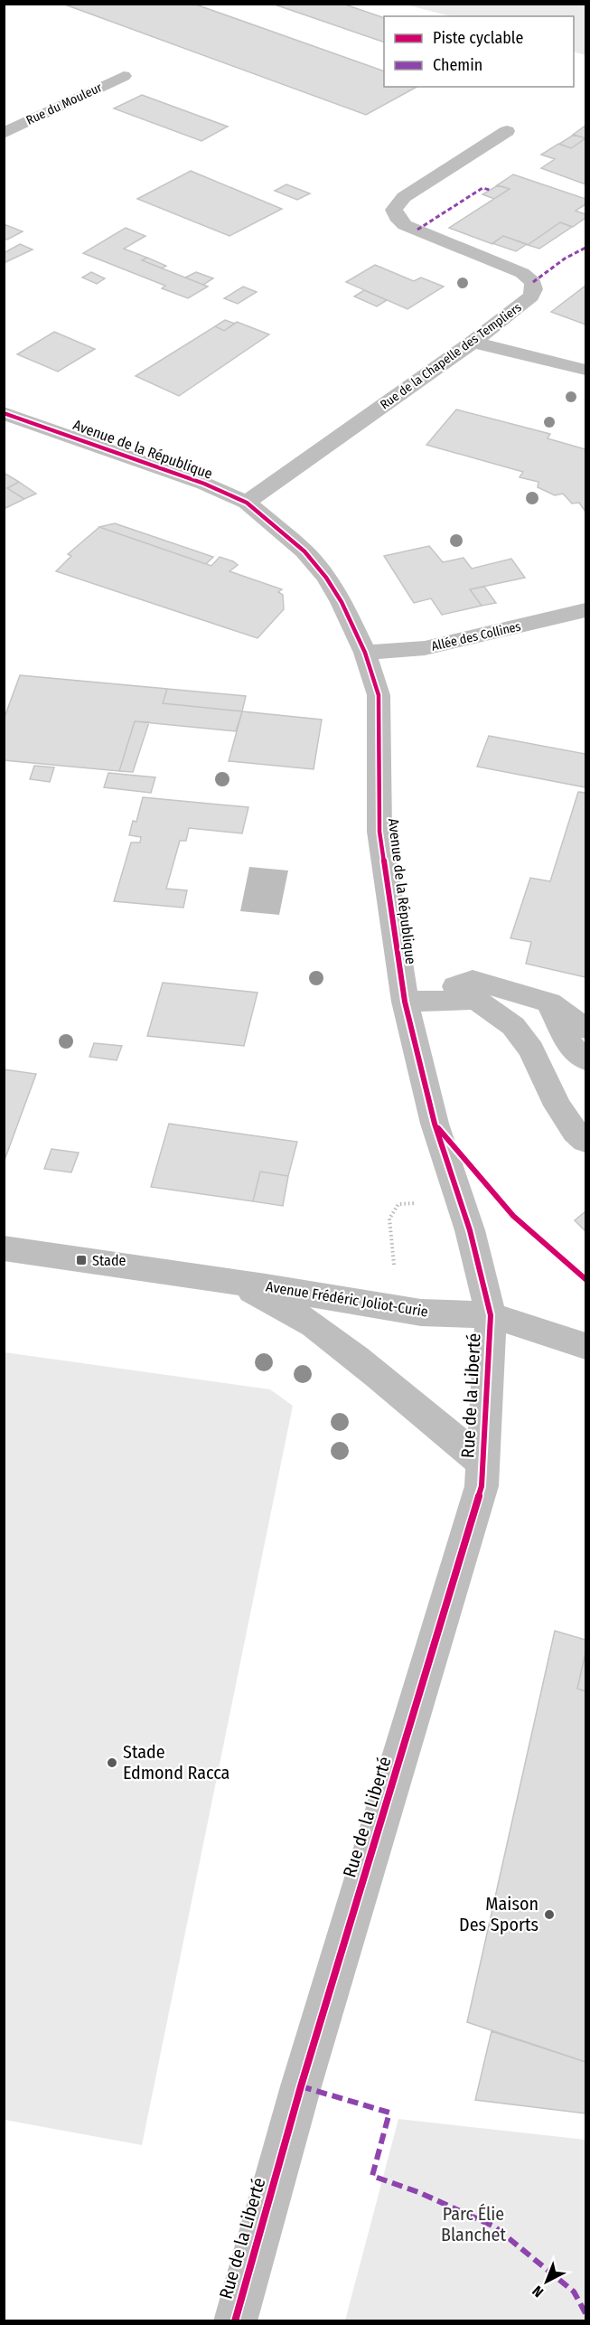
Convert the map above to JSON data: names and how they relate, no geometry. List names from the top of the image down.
{
  "streets": {
    "street": [
      "Rue du Mouleur",
      "Rue de la Chapelle des Templiers",
      "Avenue de la République",
      "Allée des Collines",
      "Avenue Frédéric Joliot-Curie",
      "Rue de la Liberté"
    ]
  },
  "crossings": [
    ["Rue de la Chapelle des Templiers", "Avenue de la République"],
    ["Avenue de la République", "Allée des Collines"],
    ["Avenue de la République", "Avenue Frédéric Joliot-Curie"],
    ["Avenue de la République", "Rue de la Liberté"],
    ["Avenue Frédéric Joliot-Curie", "Rue de la Liberté"]
  ],
  "parks": ["Parc Élie Blanchet"],
  "places": {
    "transit": ["Stade"],
    "other": ["Stade Edmond Racca", "Maison Des Sports"]
  },
  "legend": ["Piste cyclable", "Chemin"],
  "north": "bottom left"
}
